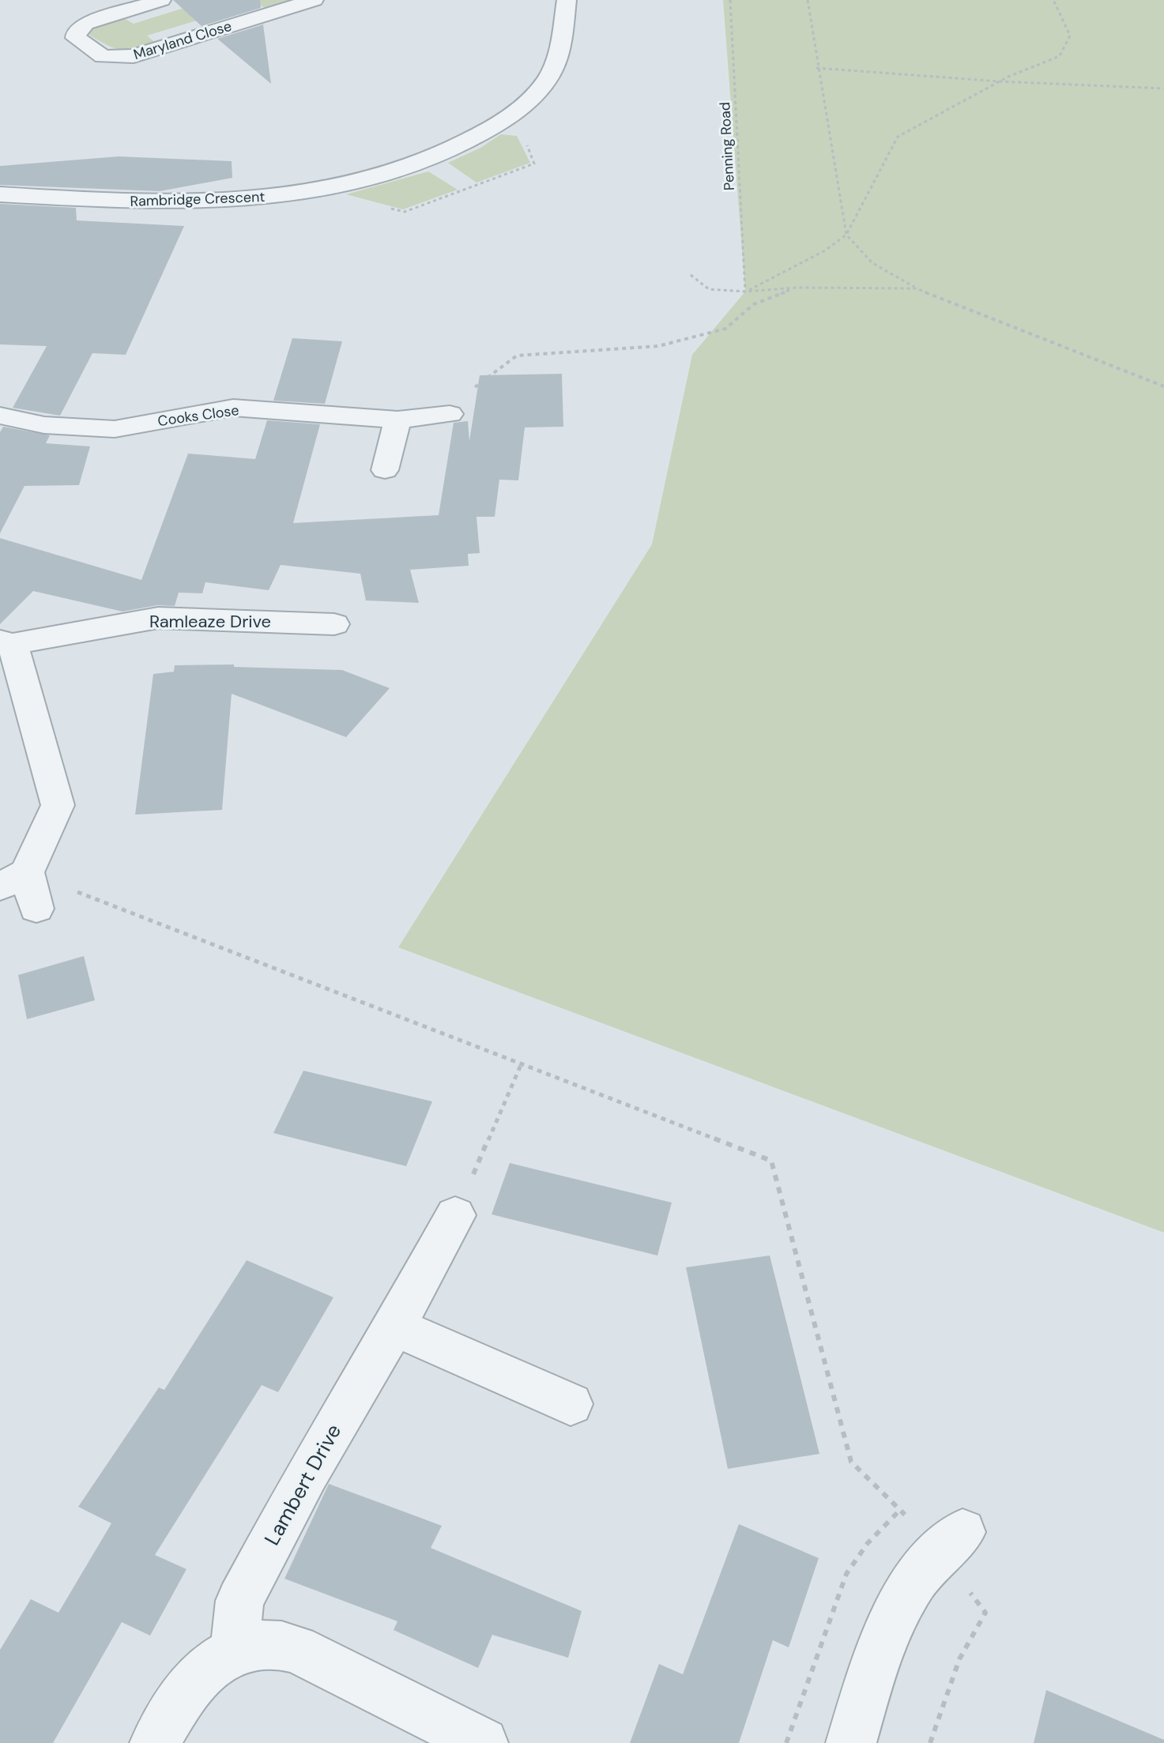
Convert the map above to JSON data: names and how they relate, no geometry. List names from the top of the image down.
{
  "streets": {
    "street": [
      "Maryland Close",
      "Rambridge Crescent",
      "Cooks Close",
      "Ramleaze Drive",
      "Lambert Drive"
    ],
    "path": ["Penning Road"]
  }
}
